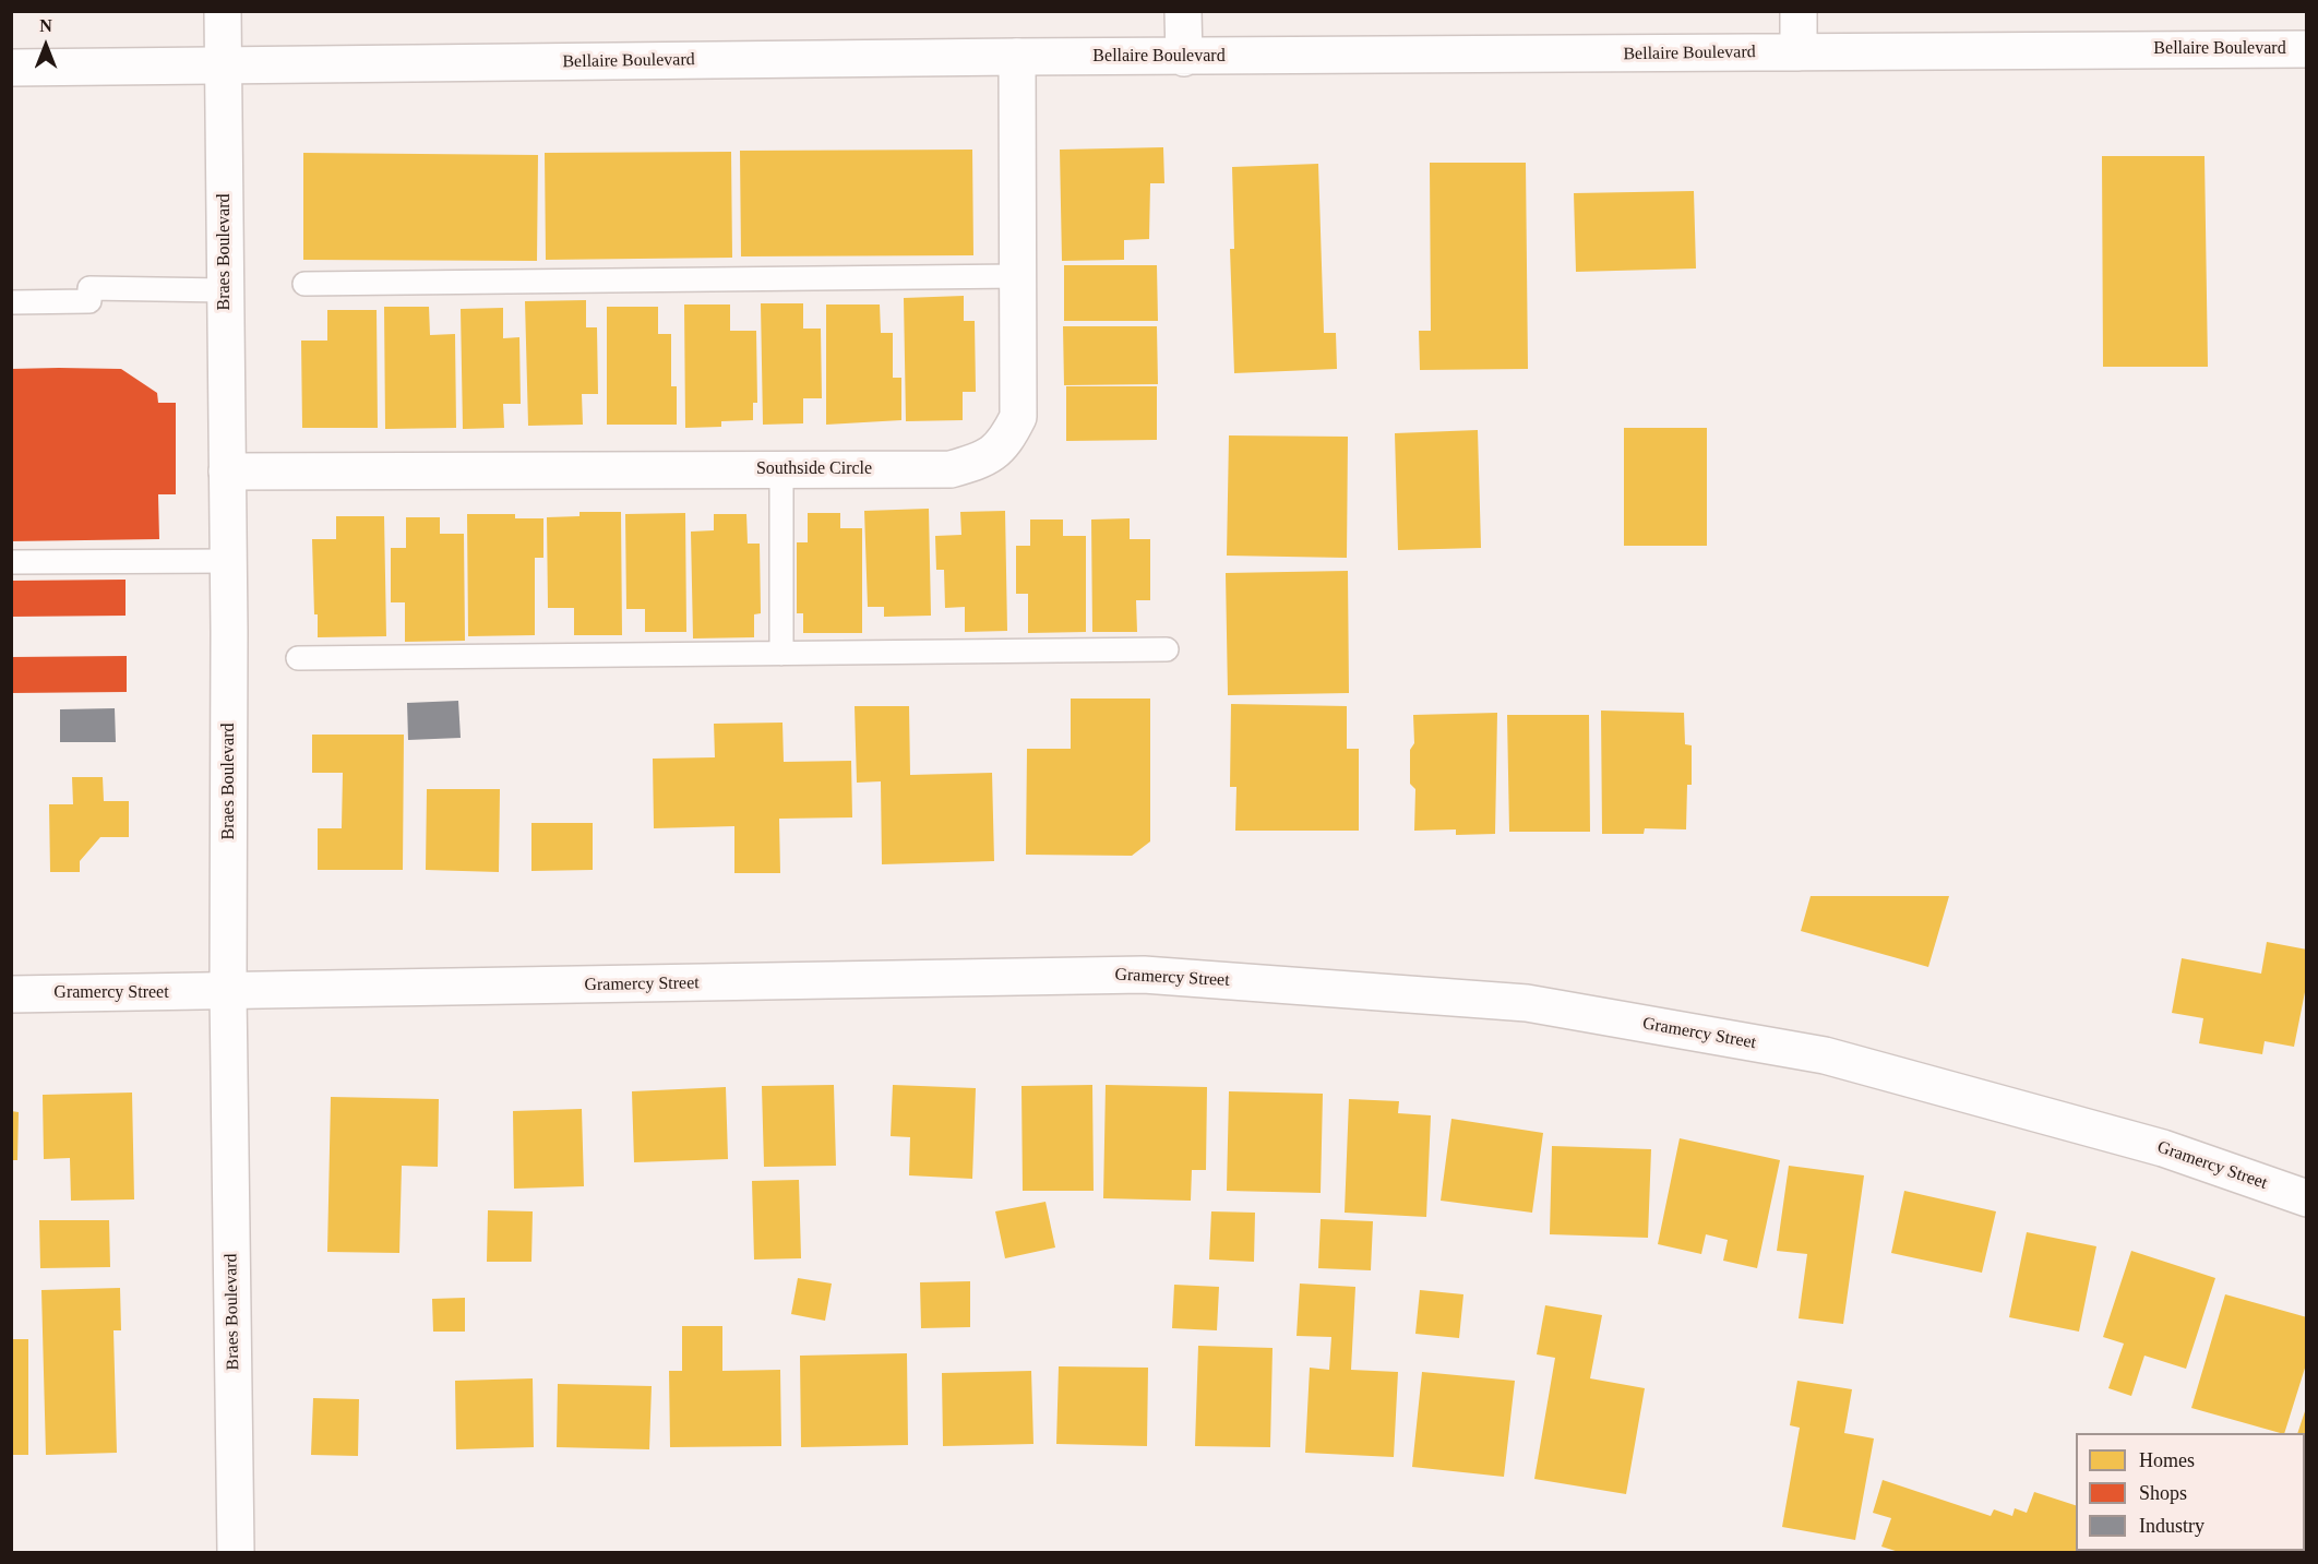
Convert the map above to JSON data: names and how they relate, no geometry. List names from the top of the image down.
{
  "streets": {
    "street": [
      "Bellaire Boulevard",
      "Braes Boulevard",
      "Southside Circle",
      "Gramercy Street"
    ]
  },
  "crossings": [
    ["Bellaire Boulevard", "Braes Boulevard"],
    ["Bellaire Boulevard", "Southside Circle"],
    ["Braes Boulevard", "Southside Circle"],
    ["Braes Boulevard", "Gramercy Street"]
  ],
  "legend": ["Homes", "Shops", "Industry"],
  "north": "top"
}
